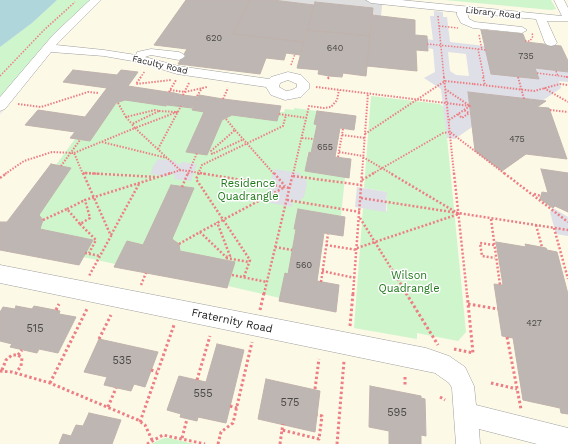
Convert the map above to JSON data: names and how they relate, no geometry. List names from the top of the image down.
{
  "streets": {
    "street": ["Library Road", "Faculty Road", "Fraternity Road"]
  },
  "parks": ["Residence Quadrangle", "Wilson Quadrangle"],
  "house_numbers": [
    "620",
    "640",
    "735",
    "475",
    "655",
    "560",
    "427",
    "515",
    "535",
    "555",
    "575",
    "595"
  ]
}
